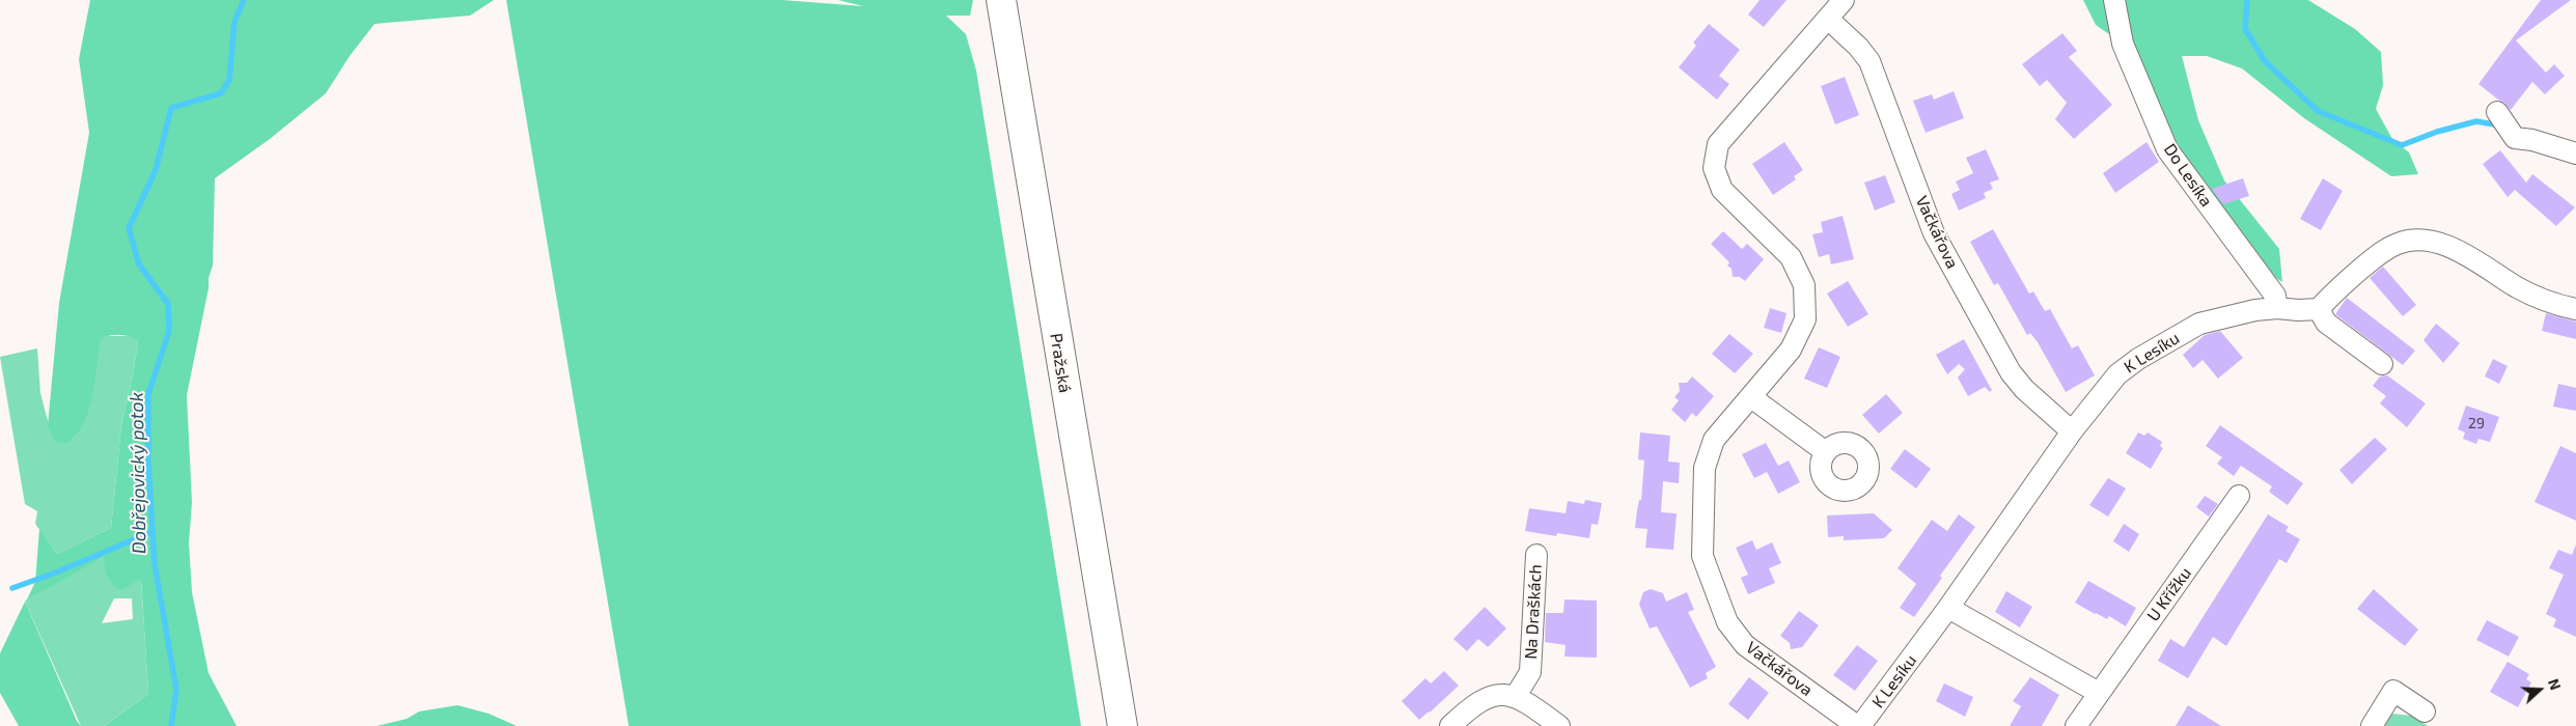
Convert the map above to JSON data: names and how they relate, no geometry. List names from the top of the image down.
{
  "streets": {
    "main road": ["Pražská"],
    "street": [
      "Do Lesíka",
      "Vačkářova",
      "K Lesíku",
      "U Křížku",
      "Na Draškách"
    ]
  },
  "crossings": [
    ["Do Lesíka", "K Lesíku"],
    ["Vačkářova", "K Lesíku"]
  ],
  "water": ["Dobřejovický potok"],
  "house_numbers": ["29"],
  "north": "right"
}
